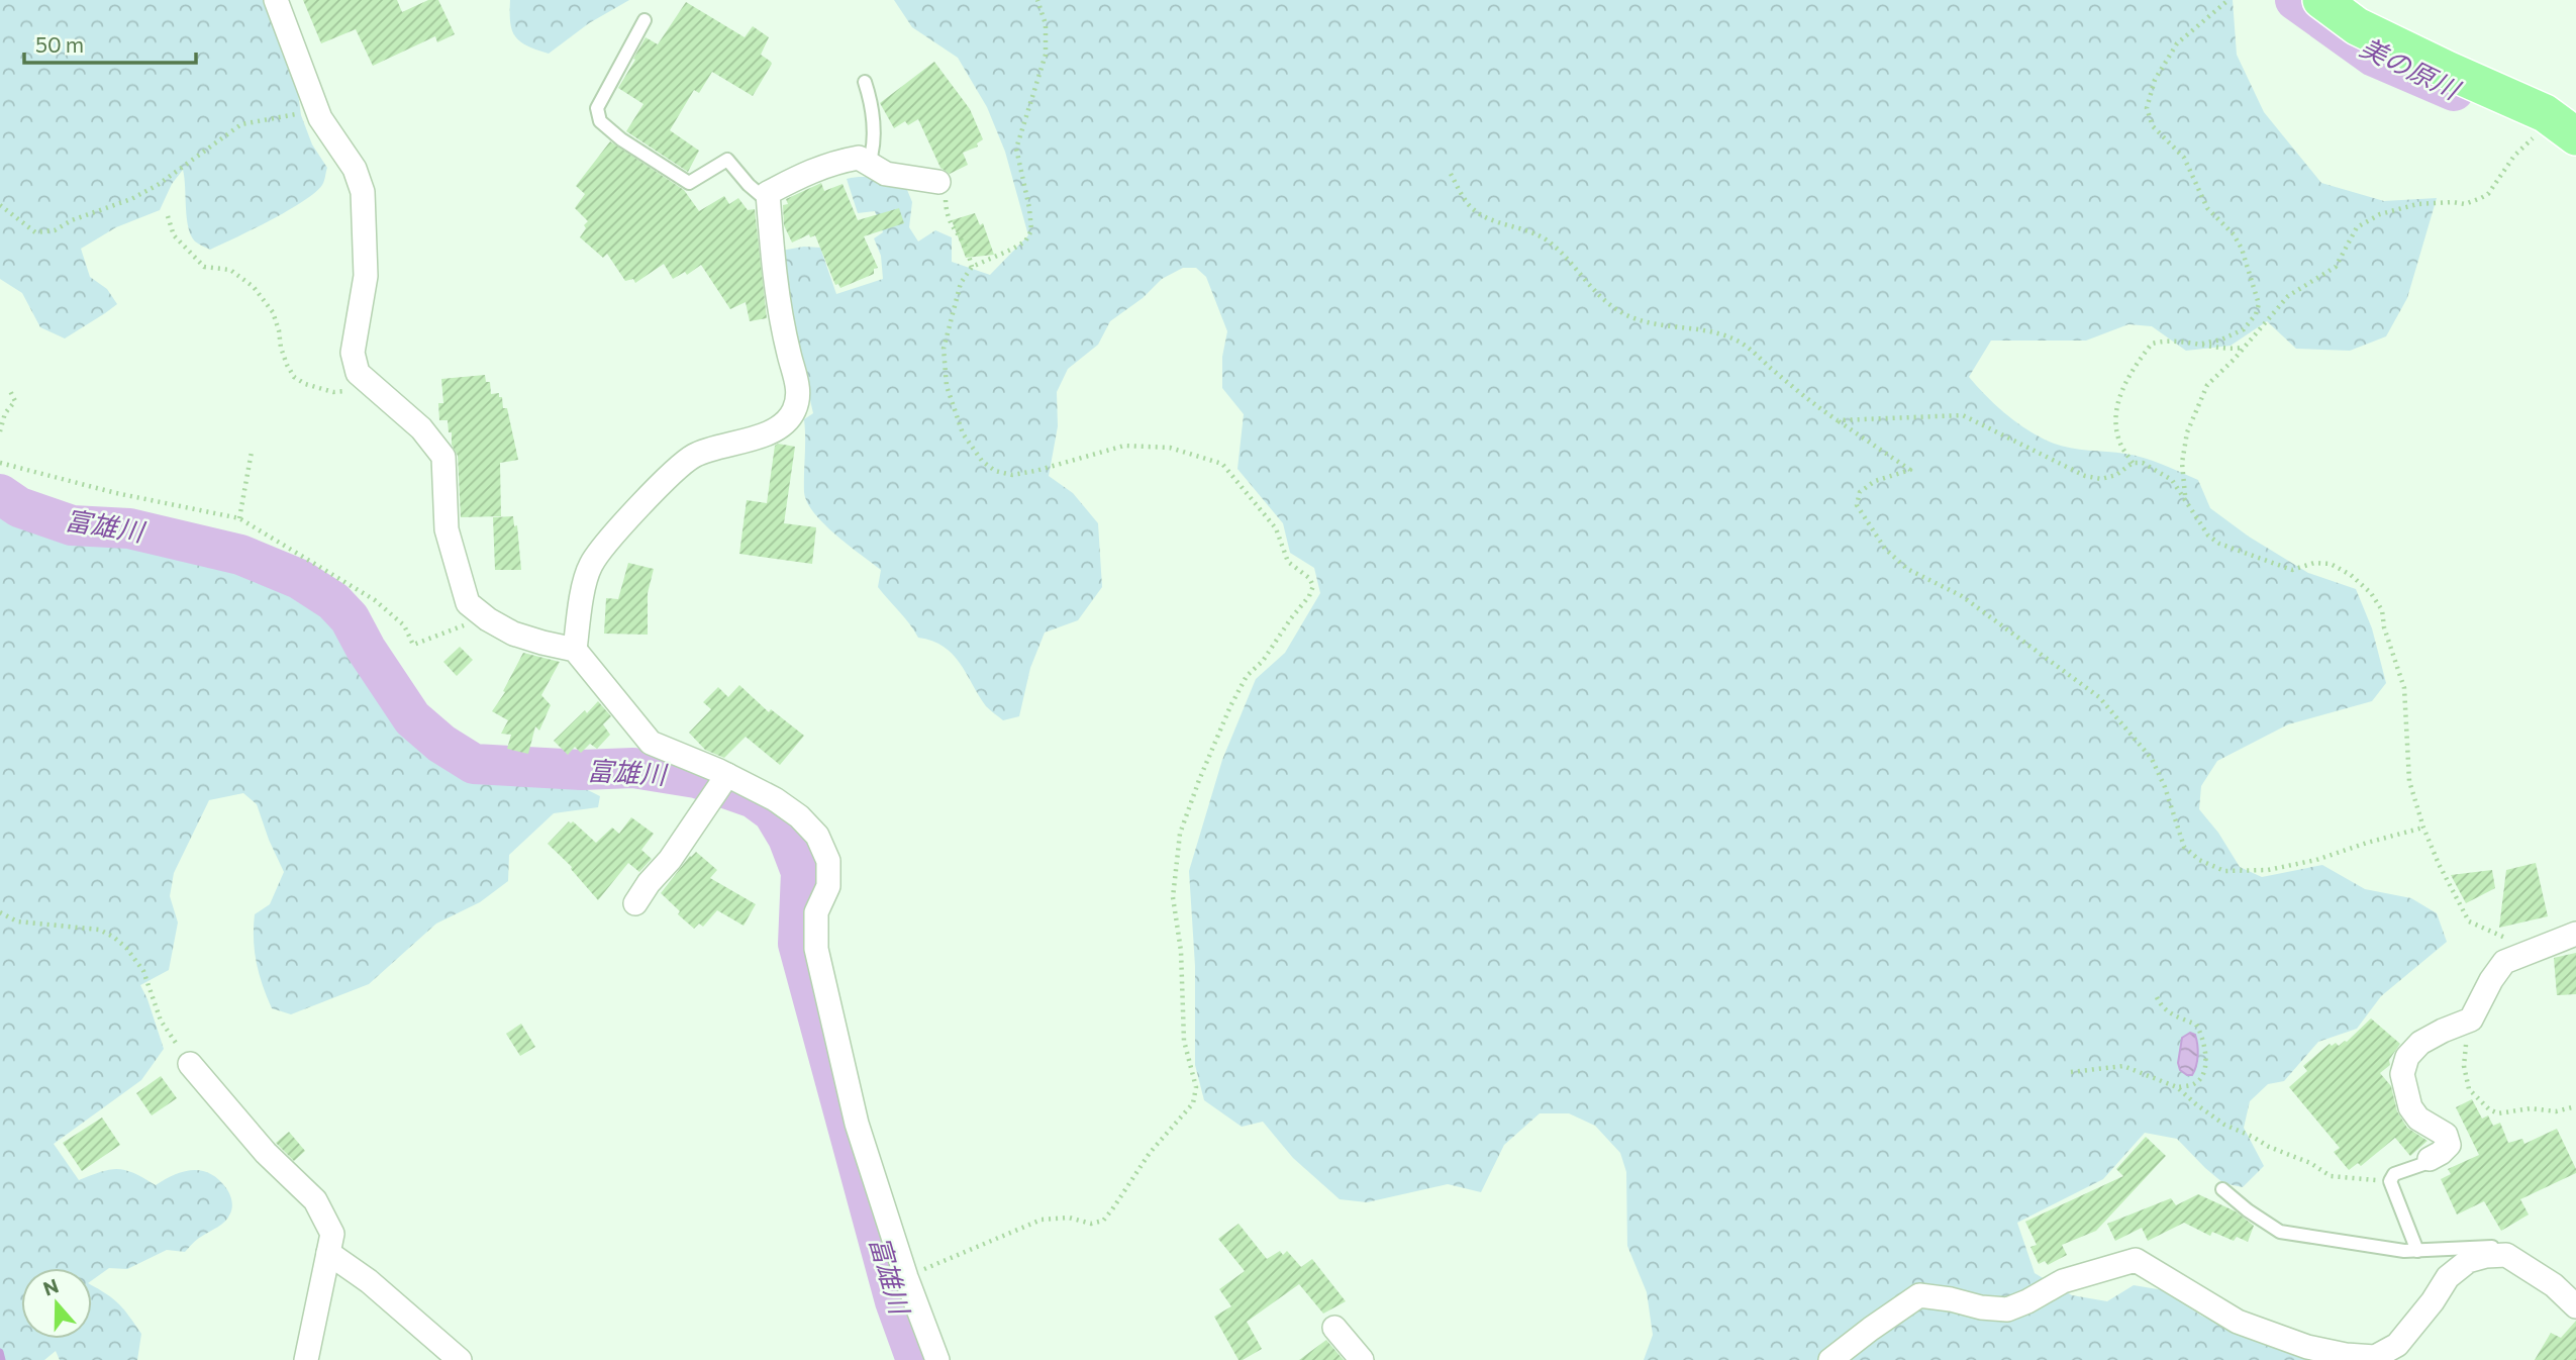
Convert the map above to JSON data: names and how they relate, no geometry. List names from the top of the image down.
{
  "water": ["美の原川", "富雄川"],
  "scale_bar": "50 m",
  "north": "top"
}
